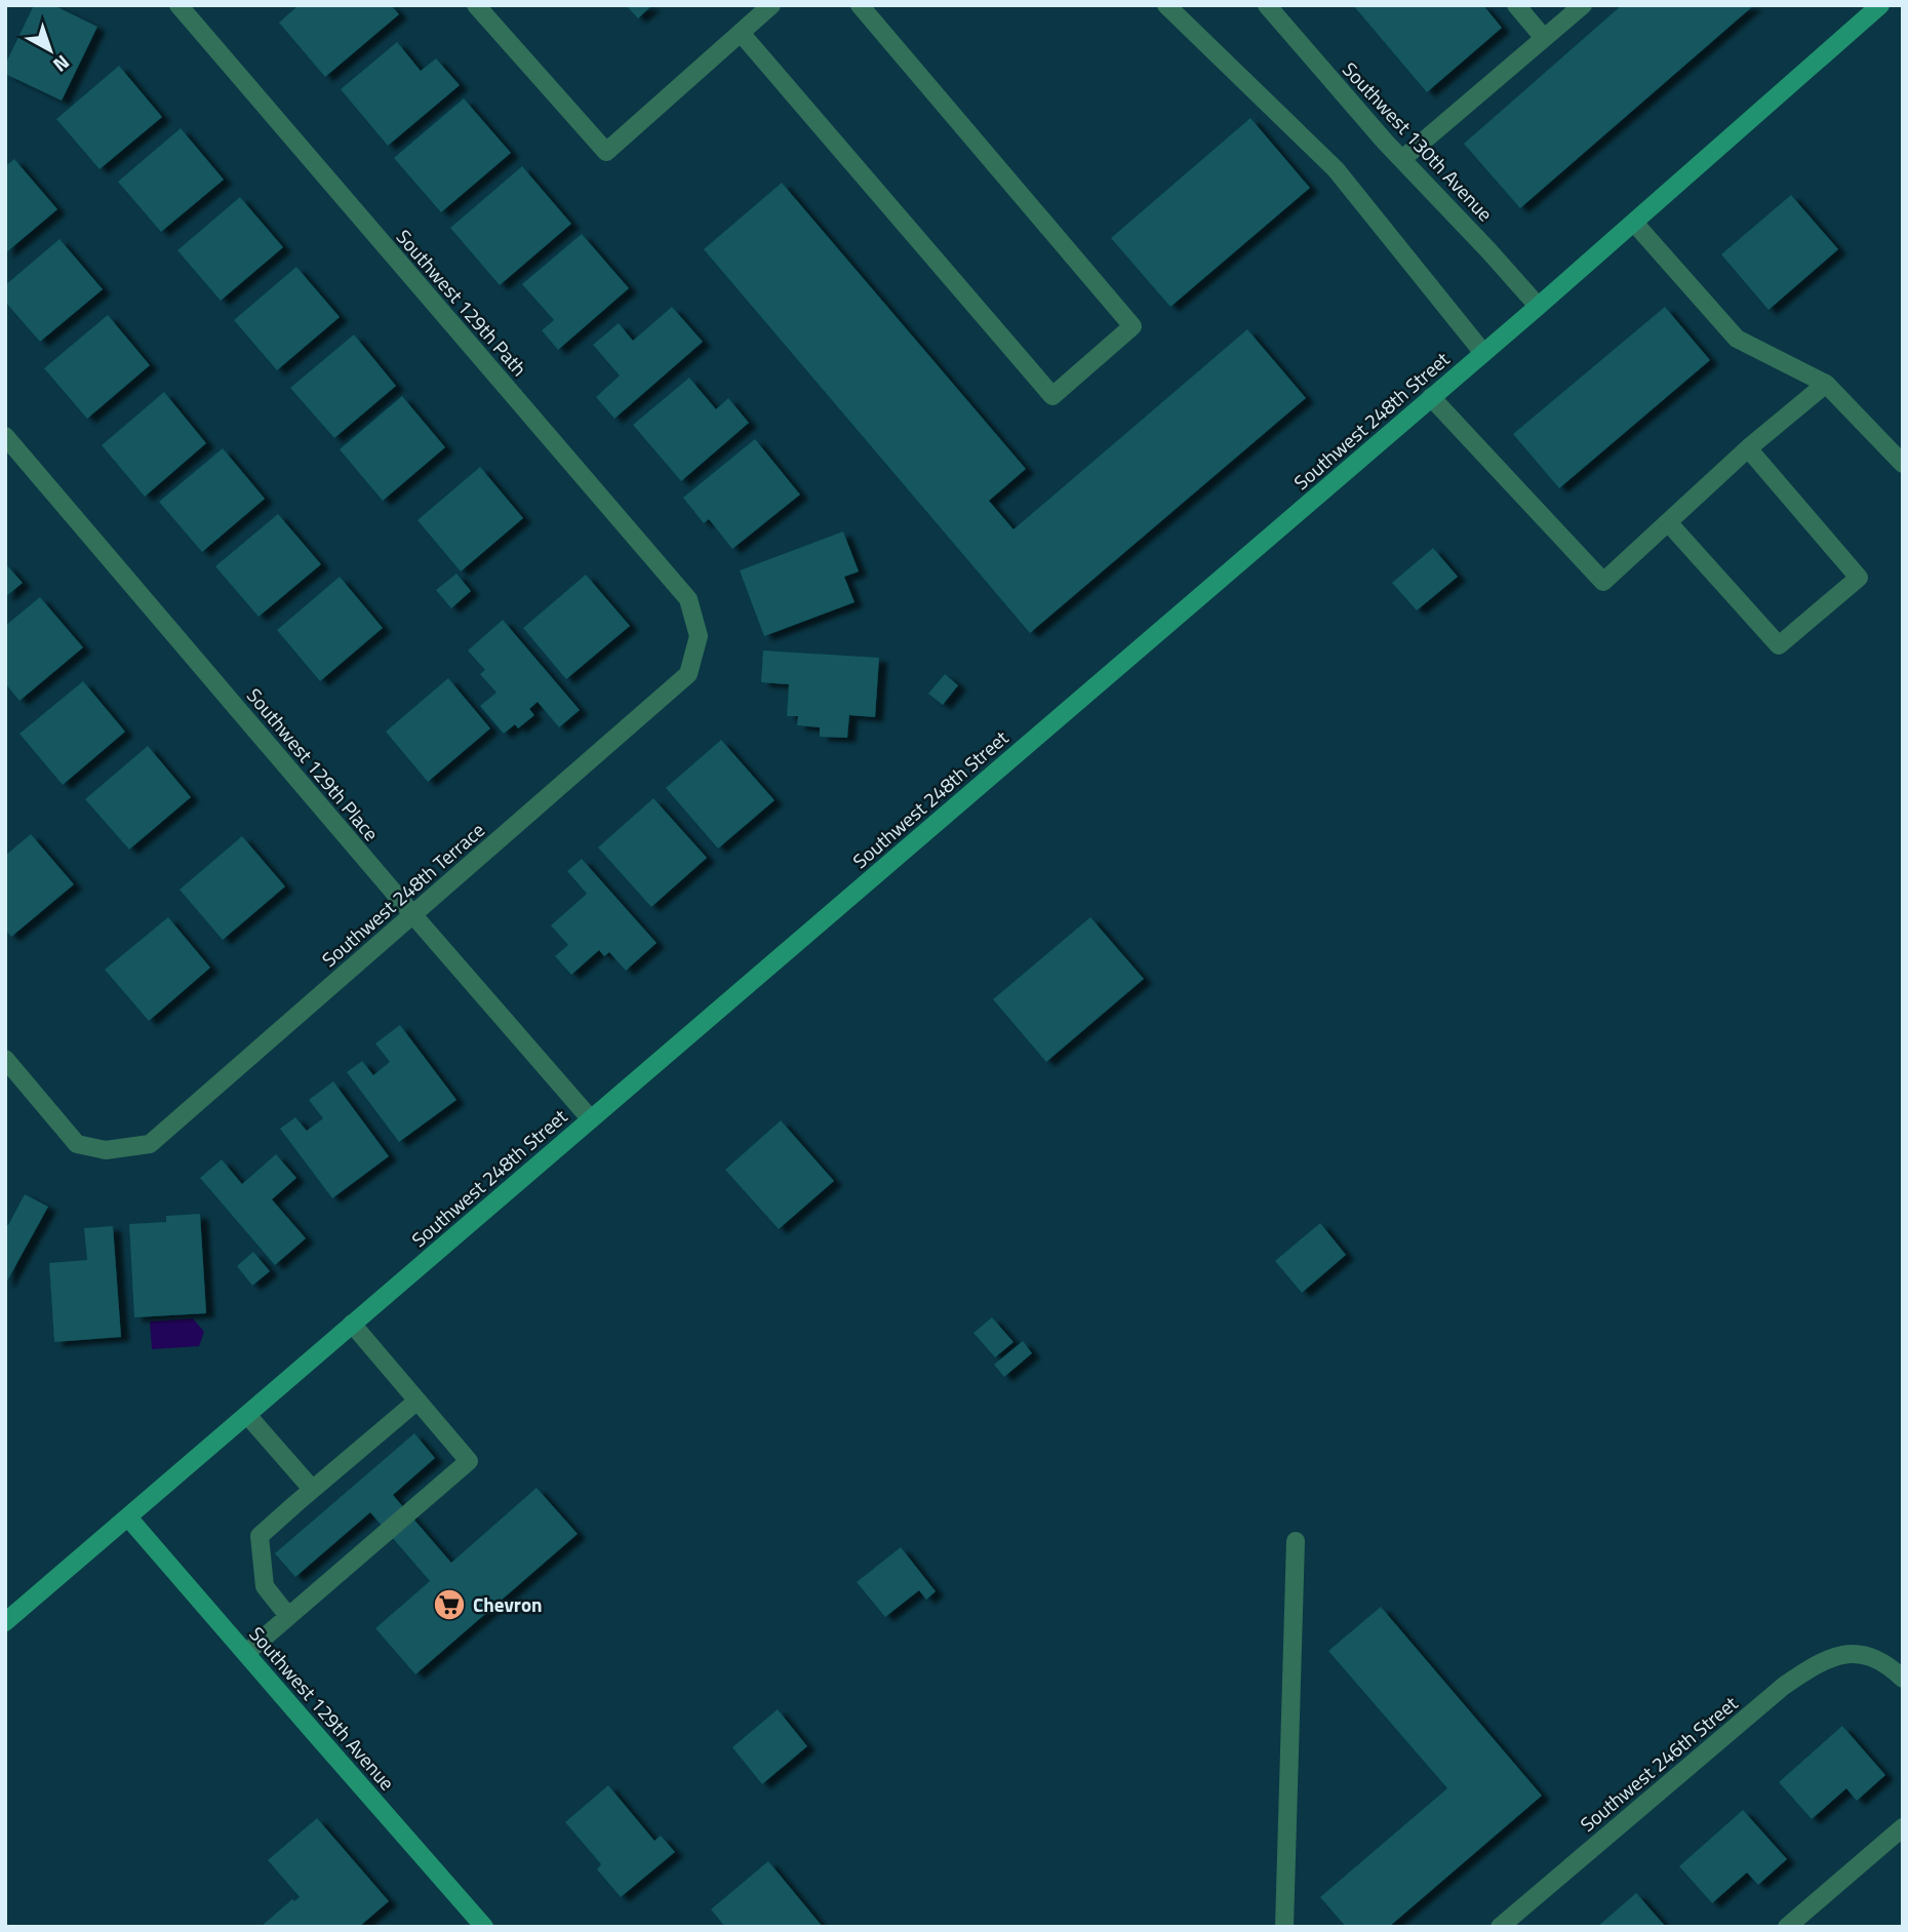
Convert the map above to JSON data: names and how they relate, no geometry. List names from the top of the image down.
{
  "streets": {
    "street": [
      "Southwest 130th Avenue",
      "Southwest 129th Path",
      "Southwest 248th Street",
      "Southwest 129th Place",
      "Southwest 248th Terrace",
      "Southwest 129th Avenue",
      "Southwest 246th Street"
    ]
  },
  "crossings": [
    ["Southwest 130th Avenue", "Southwest 248th Street"],
    ["Southwest 129th Path", "Southwest 248th Terrace"],
    ["Southwest 248th Street", "Southwest 129th Place"],
    ["Southwest 248th Street", "Southwest 129th Avenue"],
    ["Southwest 129th Place", "Southwest 248th Terrace"]
  ],
  "places": {
    "supermarket": ["Chevron"]
  },
  "north": "bottom right"
}
